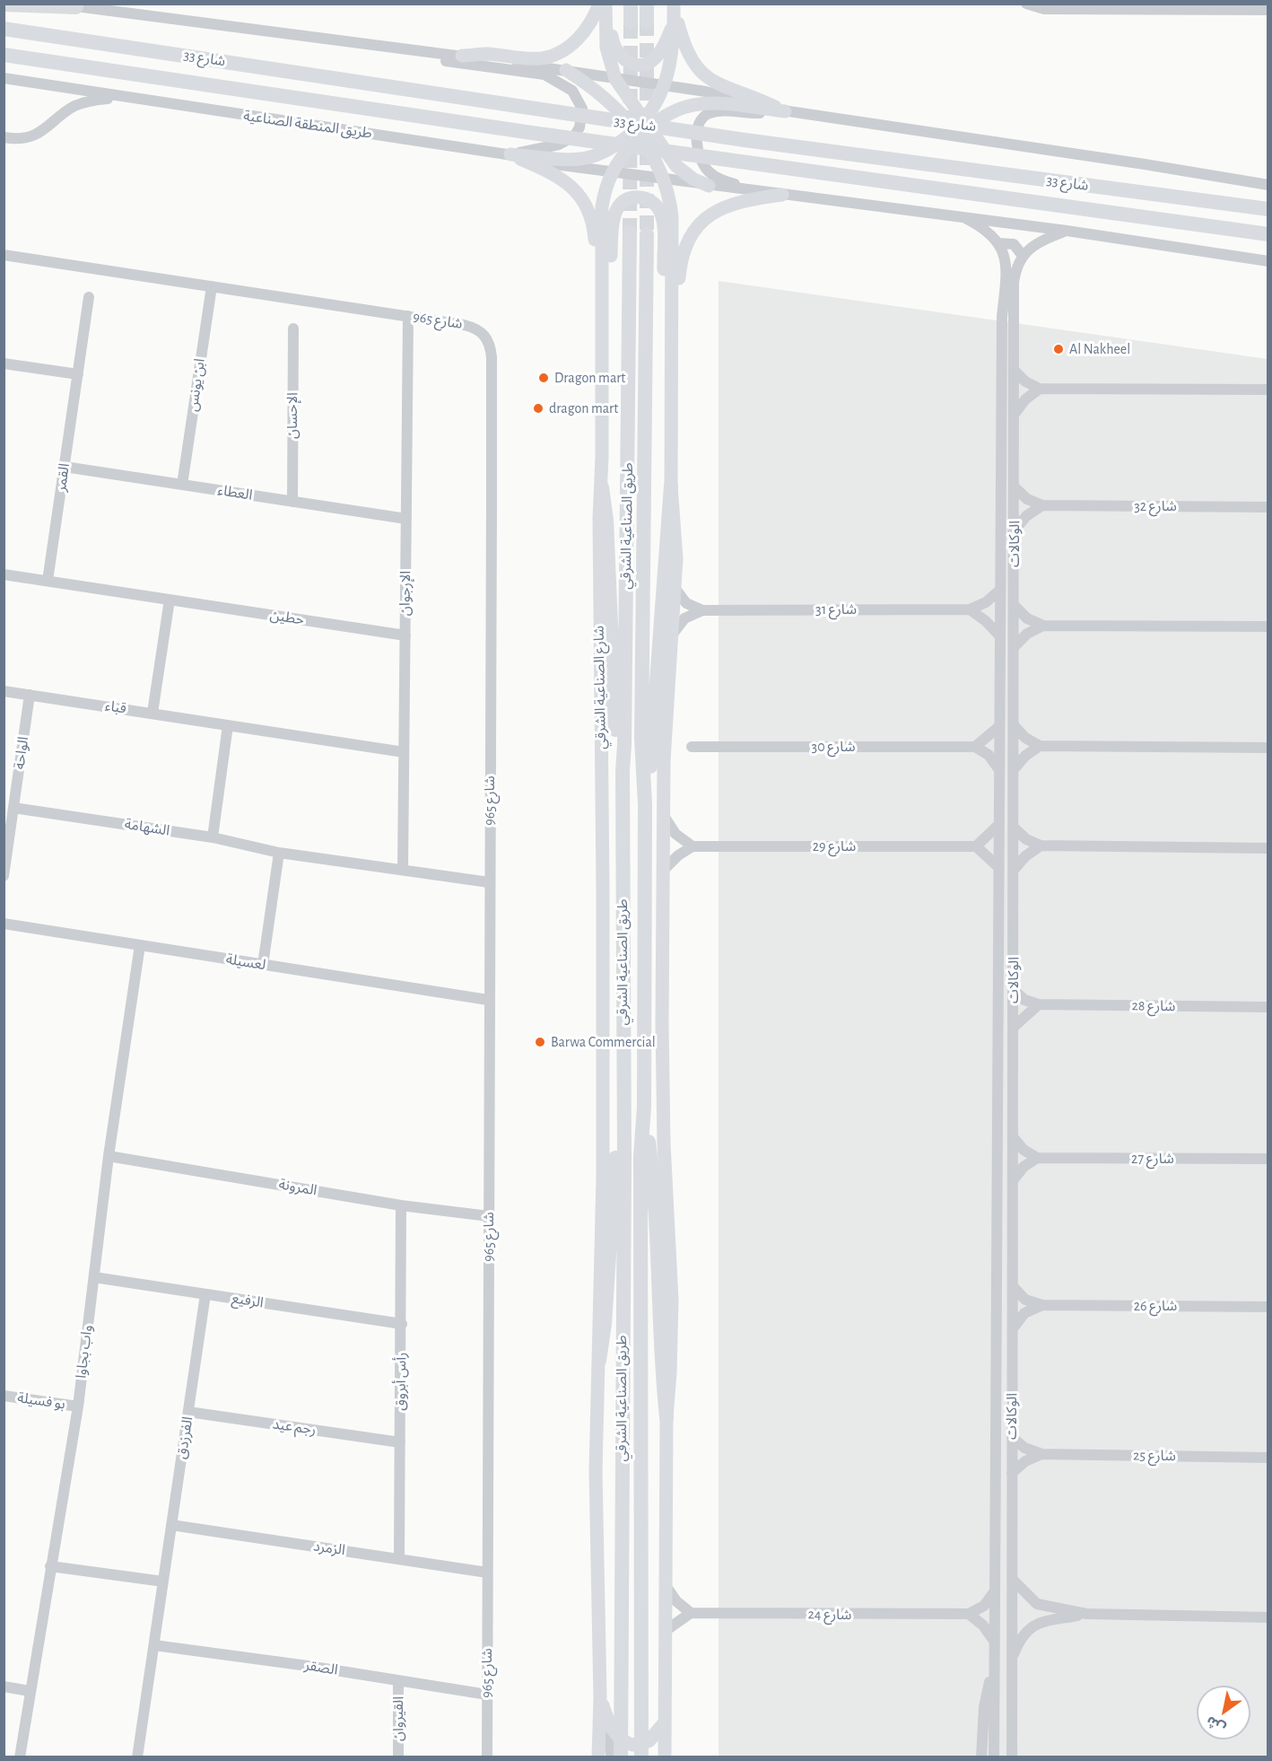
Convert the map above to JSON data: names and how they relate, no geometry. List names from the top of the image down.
{
  "streets": {
    "highway": ["شارع 33", "طريق الصناعية الشرقي"],
    "main road": ["شارع الصناعية الشرقي"],
    "street": [
      "طريق المنطقة الصناعية",
      "شارع 965",
      "ابن يونس",
      "الإحسان",
      "القمر",
      "العطاء",
      "شارع 32",
      "الوكالات",
      "الإرجوان",
      "شارع 31",
      "حطين",
      "قباء",
      "شارع 30",
      "الواحة",
      "الشهامة",
      "شارع 29",
      "لعسيلة",
      "شارع 28",
      "شارع 27",
      "المرونة",
      "الرفيع",
      "شارع 26",
      "واب بجاوا",
      "رأس أبروق",
      "بو فسيلة",
      "رجم عيد",
      "الفرزدق",
      "شارع 25",
      "الزمرد",
      "شارع 24",
      "الصقر",
      "القيروان"
    ]
  },
  "crossings": [
    ["شارع 965", "ابن يونس"],
    ["شارع 965", "الإرجوان"],
    ["شارع 965", "الشهامة"],
    ["شارع 965", "لعسيلة"],
    ["شارع 965", "المرونة"],
    ["شارع 965", "الزمرد"],
    ["شارع 965", "الصقر"],
    ["ابن يونس", "العطاء"],
    ["الإحسان", "العطاء"],
    ["القمر", "العطاء"],
    ["القمر", "حطين"],
    ["العطاء", "الإرجوان"],
    ["شارع 32", "الوكالات"],
    ["طريق الصناعية الشرقي", "شارع الصناعية الشرقي"],
    ["الوكالات", "شارع 31"],
    ["الوكالات", "شارع 28"],
    ["الوكالات", "شارع 26"],
    ["الوكالات", "شارع 25"],
    ["الإرجوان", "حطين"],
    ["الإرجوان", "قباء"],
    ["الإرجوان", "الشهامة"],
    ["قباء", "الواحة"],
    ["الواحة", "الشهامة"],
    ["لعسيلة", "واب بجاوا"],
    ["المرونة", "واب بجاوا"],
    ["المرونة", "رأس أبروق"],
    ["الرفيع", "واب بجاوا"],
    ["الرفيع", "رأس أبروق"],
    ["الرفيع", "الفرزدق"],
    ["واب بجاوا", "بو فسيلة"],
    ["رأس أبروق", "رجم عيد"],
    ["رأس أبروق", "الزمرد"],
    ["رجم عيد", "الفرزدق"],
    ["الفرزدق", "الزمرد"],
    ["الفرزدق", "الصقر"],
    ["الصقر", "القيروان"]
  ],
  "places": [
    "Al Nakheel",
    "Dragon mart",
    "dragon mart",
    "Barwa Commercial"
  ],
  "north": "bottom left"
}
